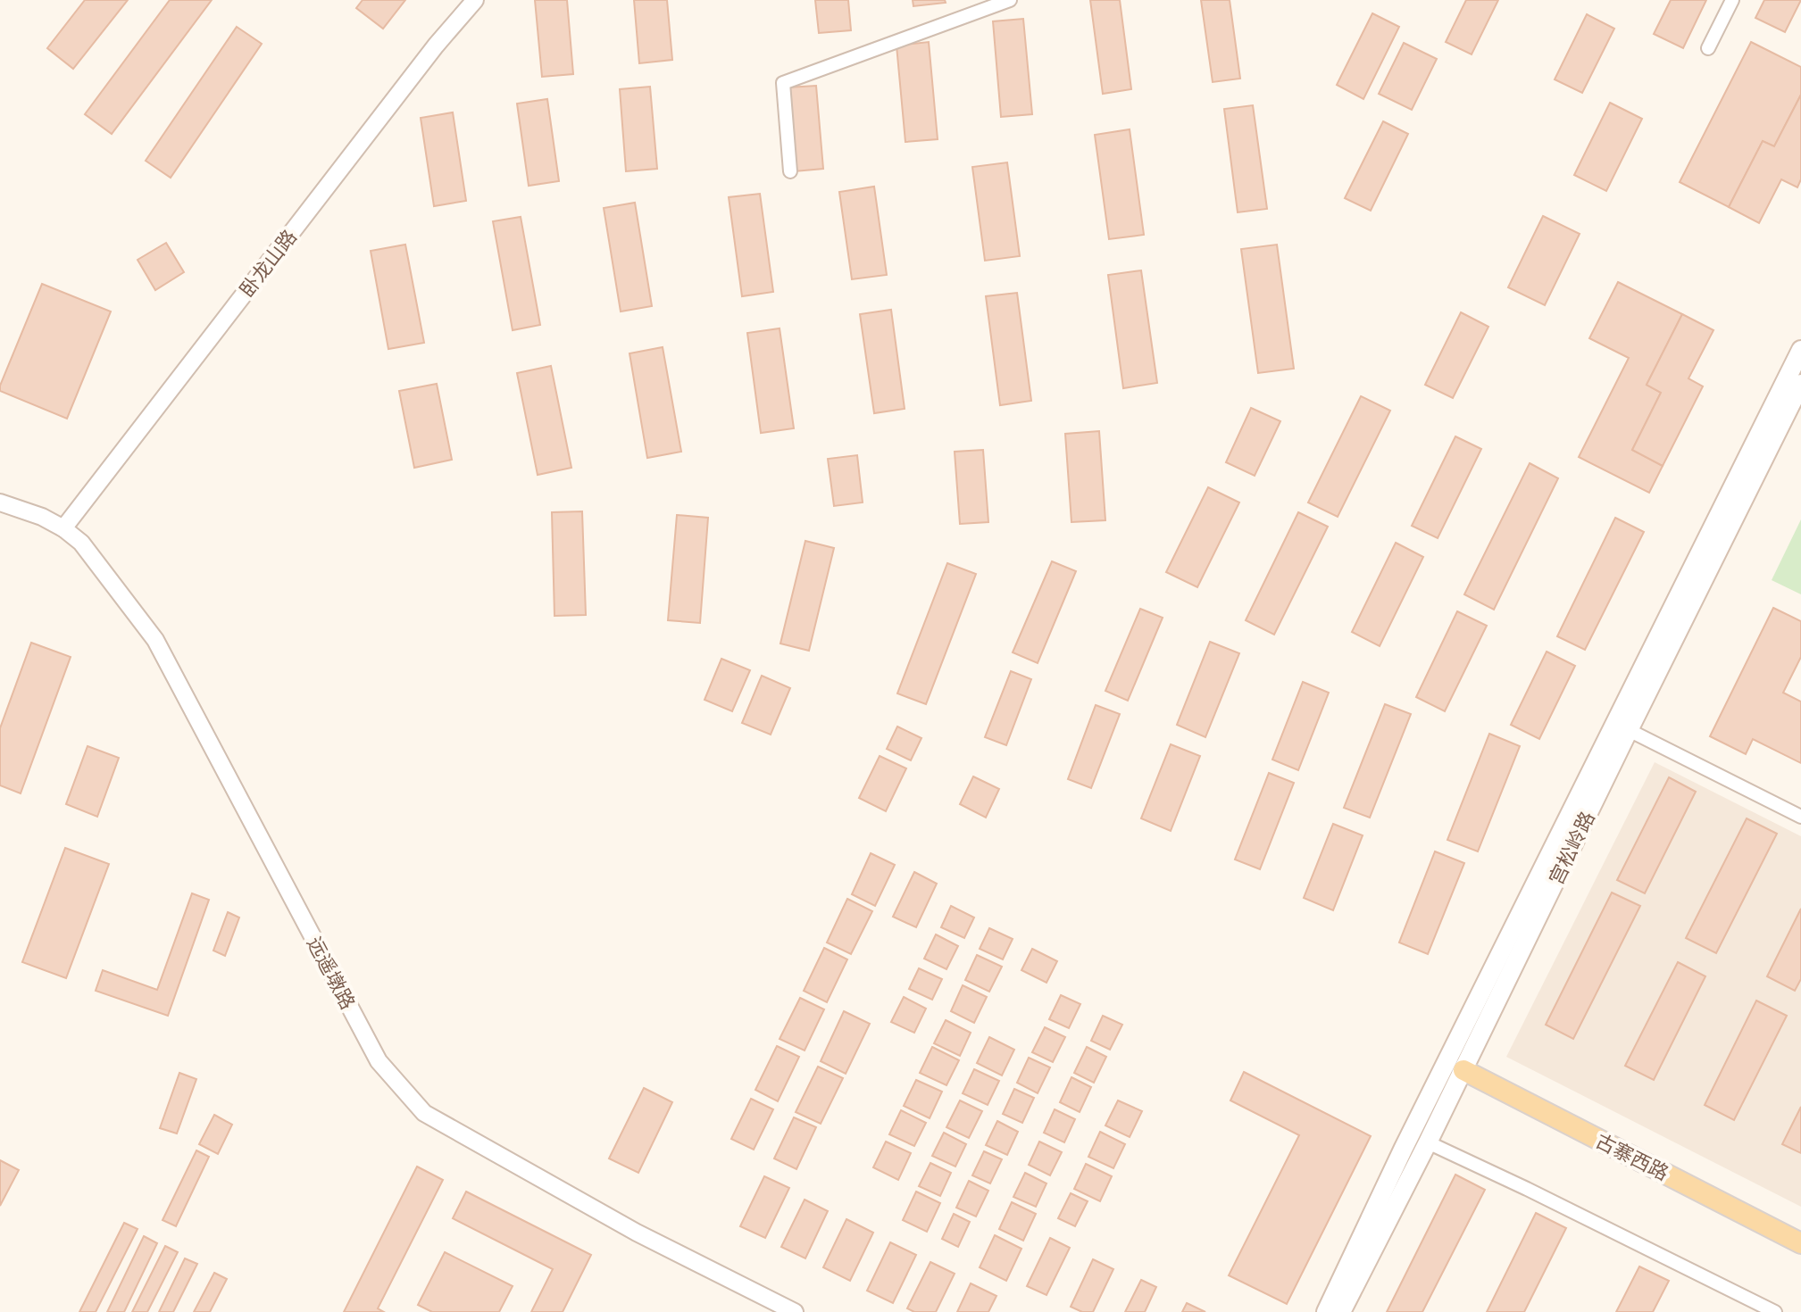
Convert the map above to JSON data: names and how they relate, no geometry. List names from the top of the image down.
{
  "streets": {
    "main road": ["宫松岭路", "古寨西路"],
    "street": ["卧龙山路", "远遥墩路"]
  },
  "crossings": [
    ["卧龙山路", "远遥墩路"],
    ["宫松岭路", "古寨西路"]
  ]
}
